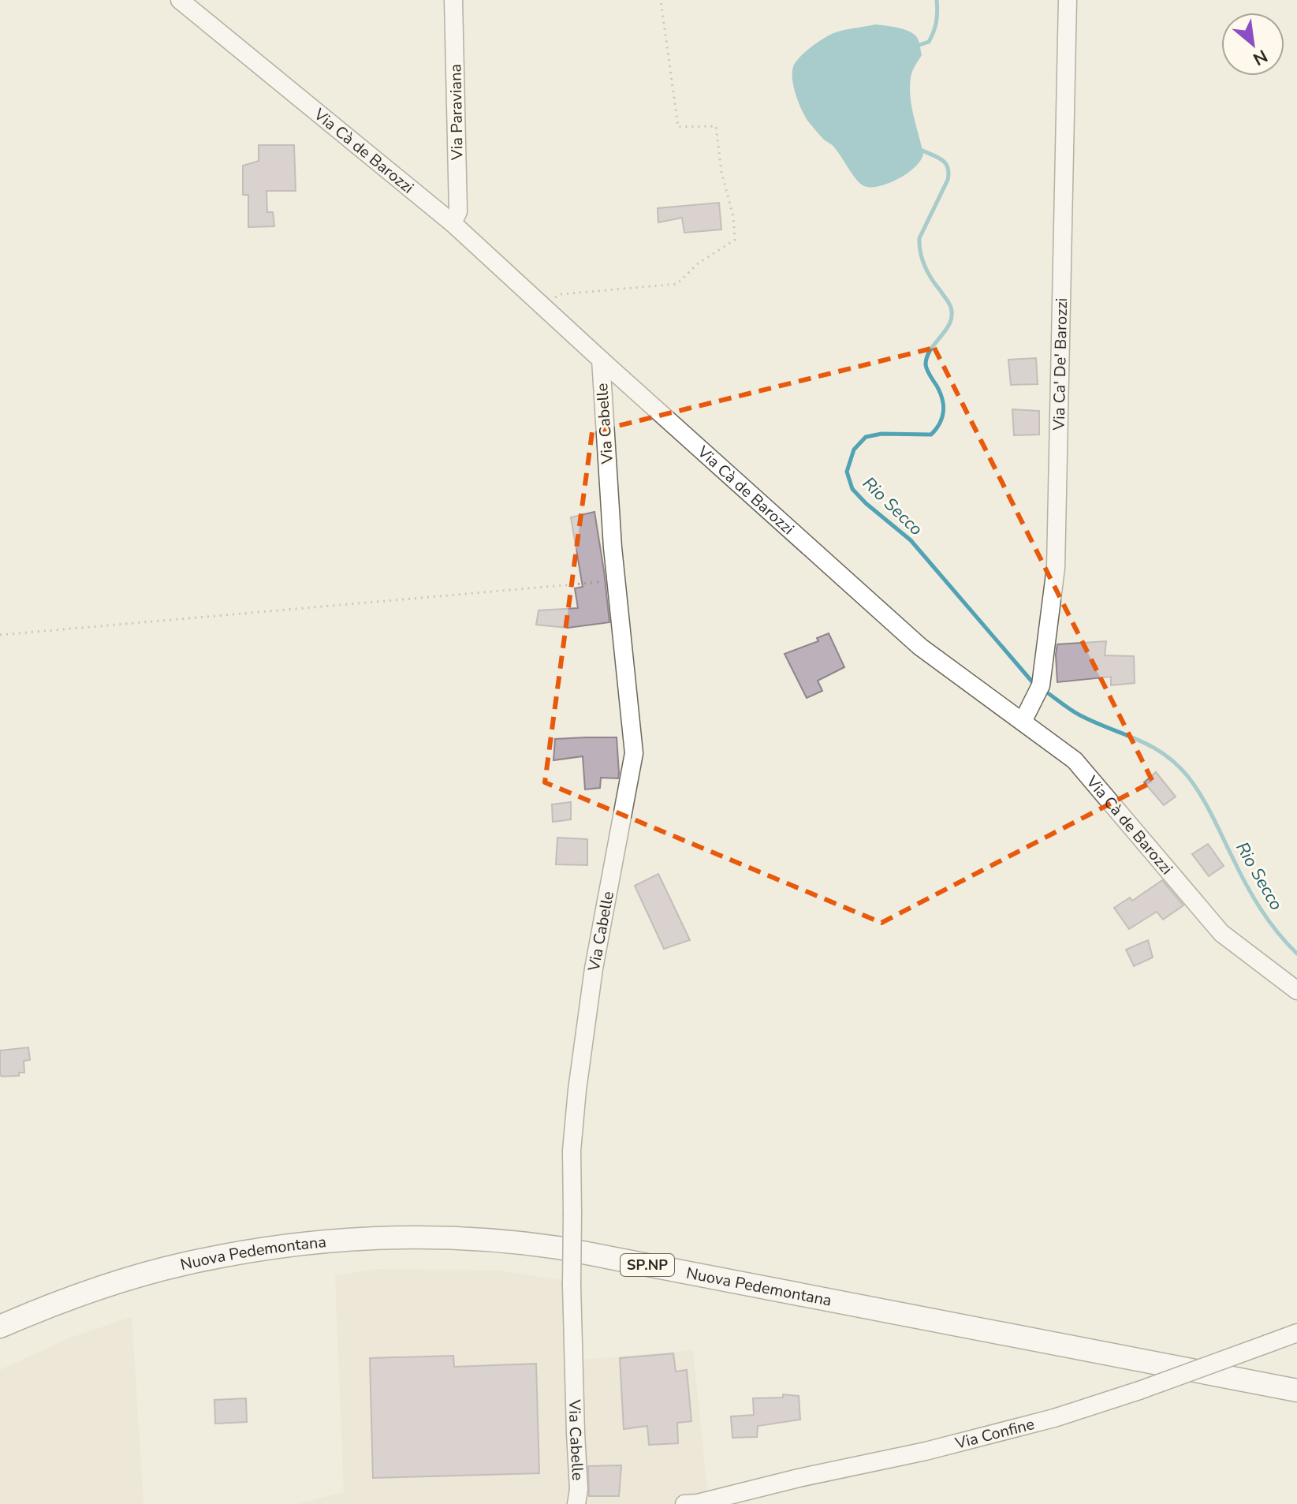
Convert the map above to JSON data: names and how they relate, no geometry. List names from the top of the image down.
{
  "streets": {
    "main road": ["Nuova Pedemontana", "SP.NP"],
    "street": [
      "Via Paraviana",
      "Via Cà de Barozzi",
      "Via Ca' De' Barozzi",
      "Via Cabelle",
      "Via Confine"
    ]
  },
  "crossings": [
    ["Via Paraviana", "Via Cà de Barozzi"],
    ["Via Cà de Barozzi", "Via Ca' De' Barozzi"],
    ["Via Cà de Barozzi", "Via Cabelle"]
  ],
  "water": ["Rio Secco"],
  "north": "bottom right"
}
